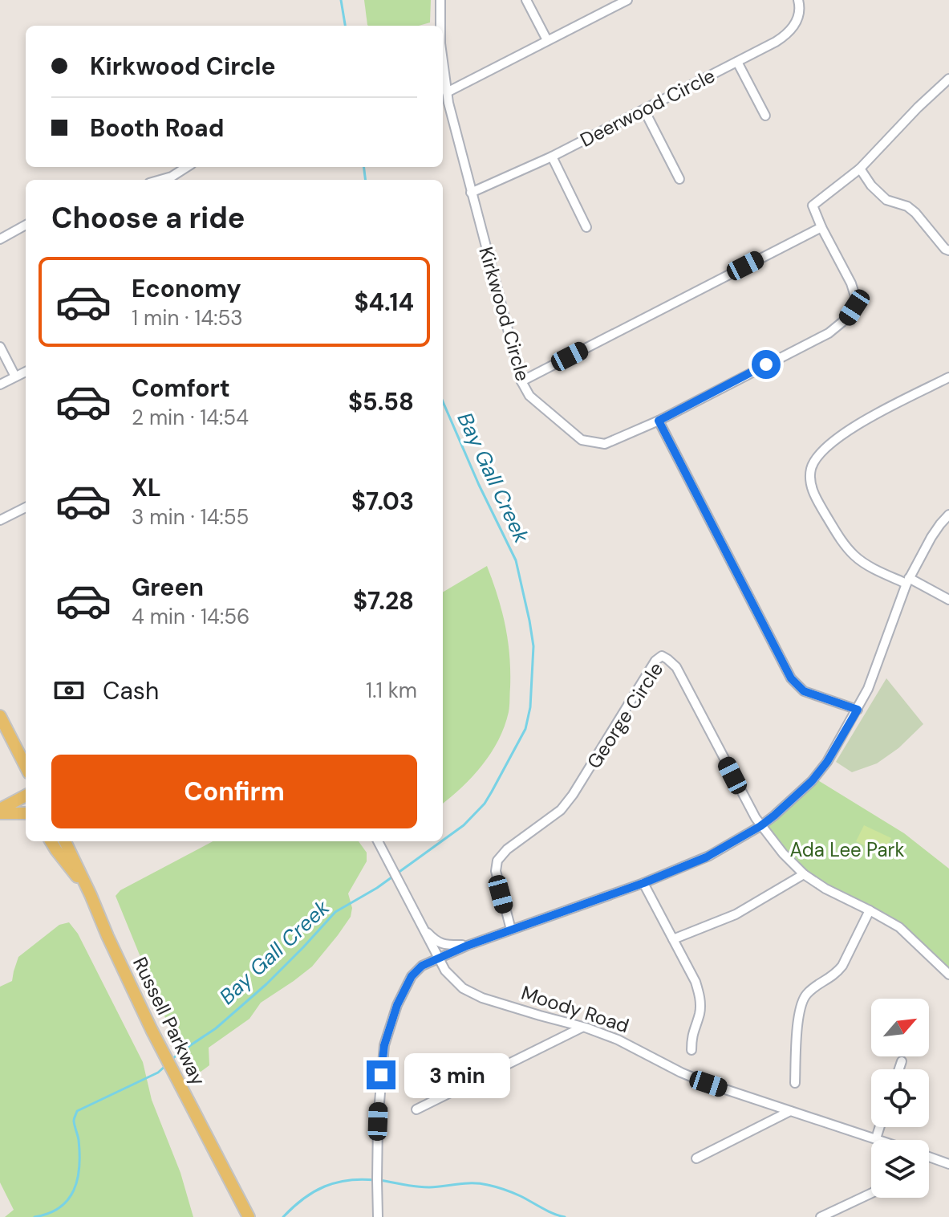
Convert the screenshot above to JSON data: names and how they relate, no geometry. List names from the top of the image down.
{
  "streets": {
    "main road": ["Russell Parkway"],
    "street": [
      "Deerwood Circle",
      "Kirkwood Circle",
      "George Circle",
      "Moody Road"
    ]
  },
  "crossings": [
    ["Deerwood Circle", "Kirkwood Circle"]
  ],
  "water": ["Bay Gall Creek"],
  "parks": ["Ada Lee Park"],
  "north": "top right",
  "page": {
    "banner": ["Kirkwood Circle", "Booth Road"],
    "heading": "Choose a ride",
    "list": [
      {
        "name": "Economy",
        "note": "1 min · 14:53",
        "value": "$4.14"
      },
      {
        "name": "Comfort",
        "note": "2 min · 14:54",
        "value": "$5.58"
      },
      {
        "name": "XL",
        "note": "3 min · 14:55",
        "value": "$7.03"
      },
      {
        "name": "Green",
        "note": "4 min · 14:56",
        "value": "$7.28"
      }
    ],
    "pay": ["Cash", "1.1 km"],
    "buttons": "Confirm",
    "bubble": "3 min"
  }
}
